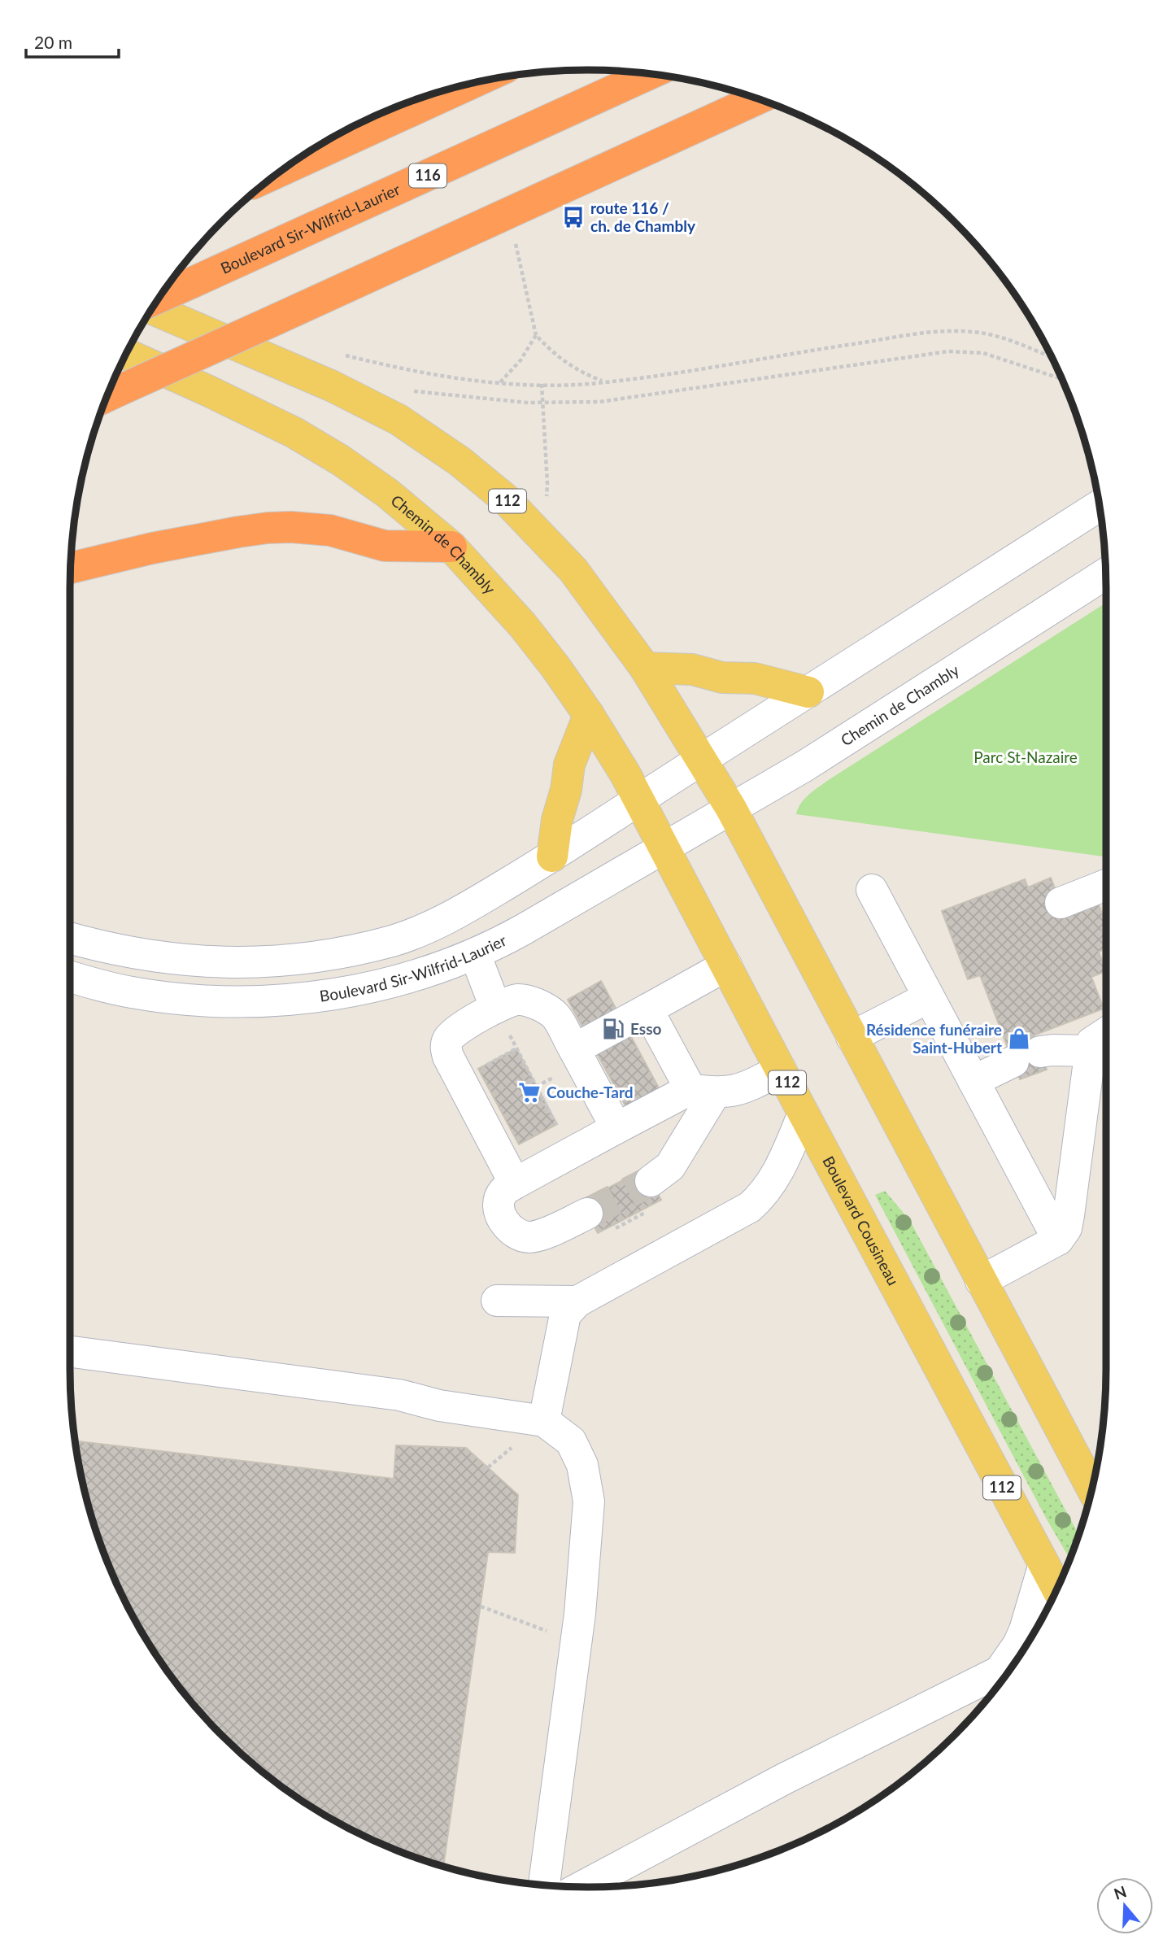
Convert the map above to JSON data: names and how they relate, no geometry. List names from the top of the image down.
{
  "streets": {
    "highway": ["116", "Boulevard Sir-Wilfrid-Laurier"],
    "main road": ["112", "Chemin de Chambly", "Boulevard Cousineau"]
  },
  "crossings": [
    ["Boulevard Sir-Wilfrid-Laurier", "112"],
    ["Boulevard Sir-Wilfrid-Laurier", "Chemin de Chambly"],
    ["Boulevard Sir-Wilfrid-Laurier", "Boulevard Cousineau"],
    ["112", "Chemin de Chambly"],
    ["Chemin de Chambly", "Boulevard Cousineau"]
  ],
  "parks": ["Parc St-Nazaire"],
  "places": {
    "bus stop": ["route 116 / ch. de Chambly"],
    "fuel station": ["Esso"],
    "shop": ["Résidence funéraire Saint-Hubert"],
    "supermarket": ["Couche-Tard"]
  },
  "scale_bar": "20 m",
  "north": "top"
}
